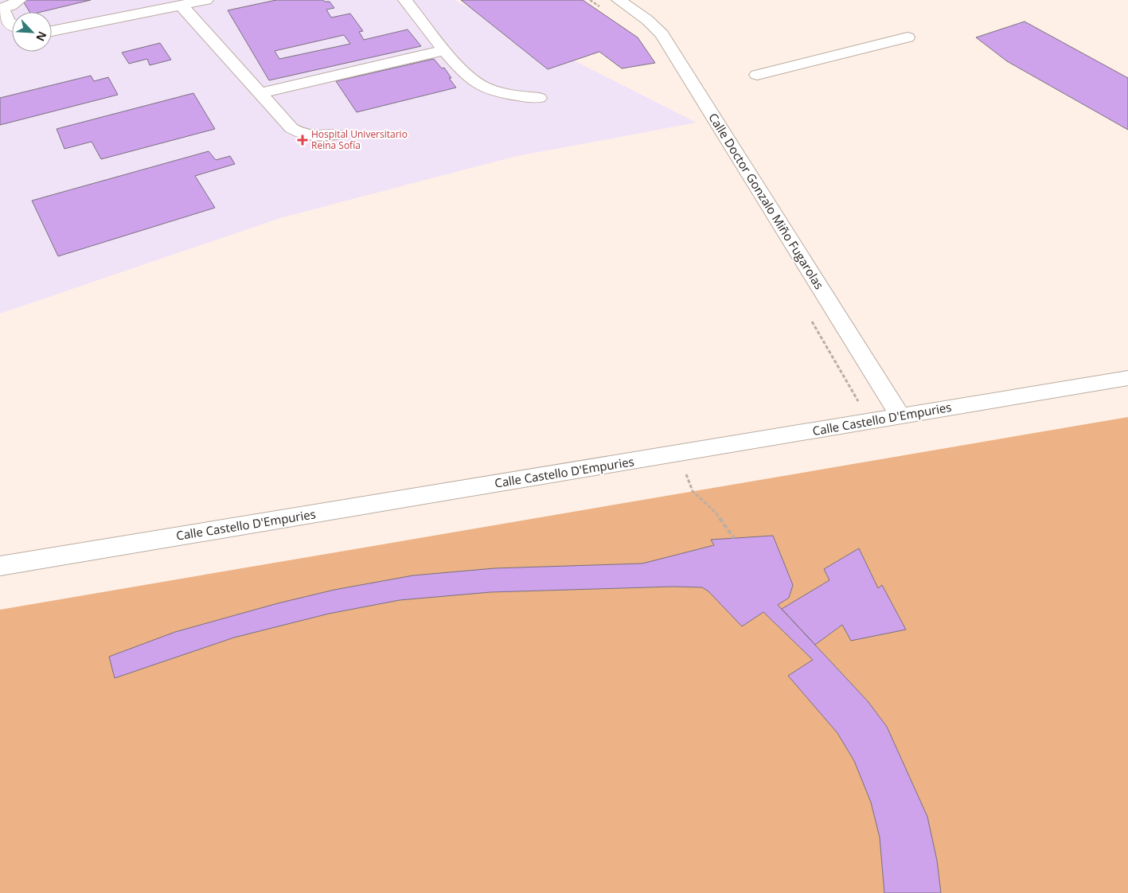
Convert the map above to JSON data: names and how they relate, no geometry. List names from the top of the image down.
{
  "streets": {
    "street": ["Calle Doctor Gonzalo Miño Fugarolas", "Calle Castello D'Empuries"]
  },
  "crossings": [
    ["Calle Doctor Gonzalo Miño Fugarolas", "Calle Castello D'Empuries"]
  ],
  "places": {
    "health": ["Hospital Universitario Reina Sofía"]
  },
  "north": "bottom right"
}
